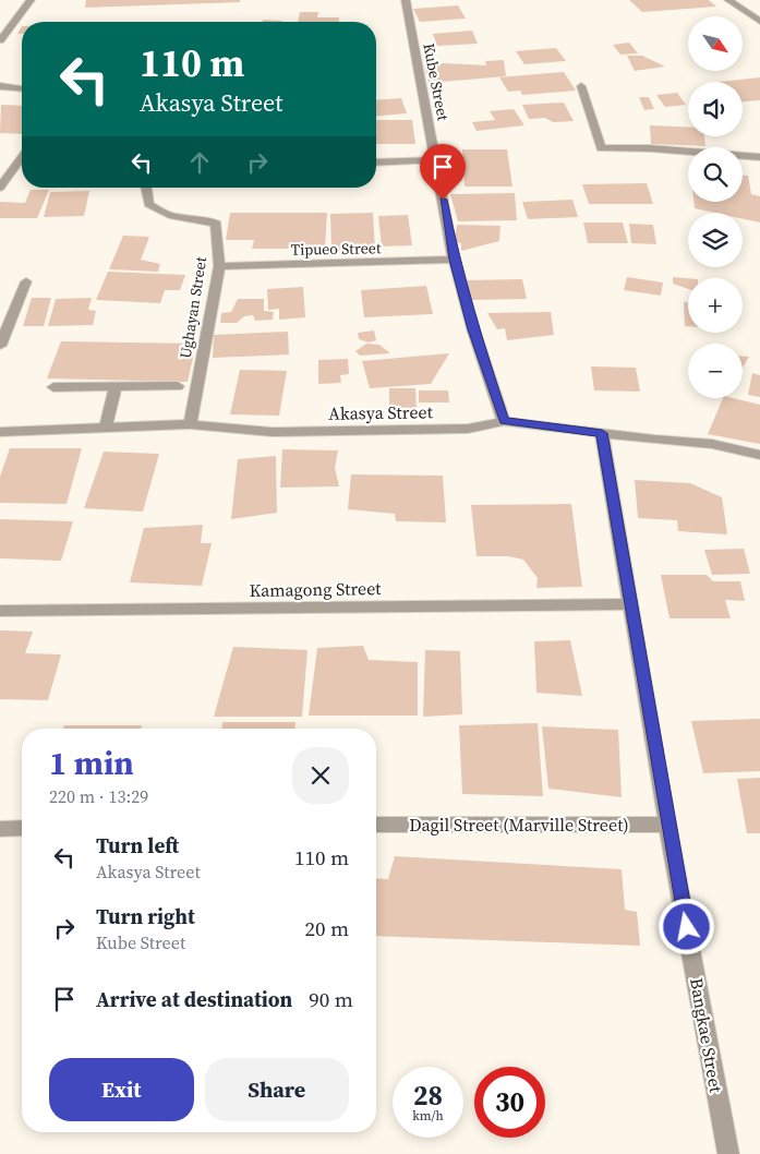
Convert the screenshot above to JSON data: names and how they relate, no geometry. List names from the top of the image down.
{
  "streets": {
    "street": [
      "Kube Street",
      "Tipueo Street",
      "Ughayan Street",
      "Akasya Street",
      "Kamagong Street",
      "Dagil Street (Marville Street)",
      "Bangkae Street"
    ]
  },
  "crossings": [
    ["Kube Street", "Tipueo Street"],
    ["Kube Street", "Akasya Street"],
    ["Tipueo Street", "Ughayan Street"],
    ["Ughayan Street", "Akasya Street"],
    ["Akasya Street", "Bangkae Street"],
    ["Kamagong Street", "Bangkae Street"],
    ["Dagil Street (Marville Street)", "Bangkae Street"]
  ],
  "north": "bottom right",
  "page": {
    "map_buttons": ["+", "−"],
    "turn": ["110 m", "Akasya Street"],
    "heading": ["1 min", "220 m · 13:29"],
    "list": [
      {
        "name": "Turn left",
        "note": "Akasya Street",
        "value": "110 m"
      },
      {
        "name": "Turn right",
        "note": "Kube Street",
        "value": "20 m"
      },
      {
        "name": "Arrive at destination",
        "value": "90 m"
      }
    ],
    "buttons": ["Exit", "Share"],
    "speed": "28 km/h",
    "limit": "30"
  }
}
